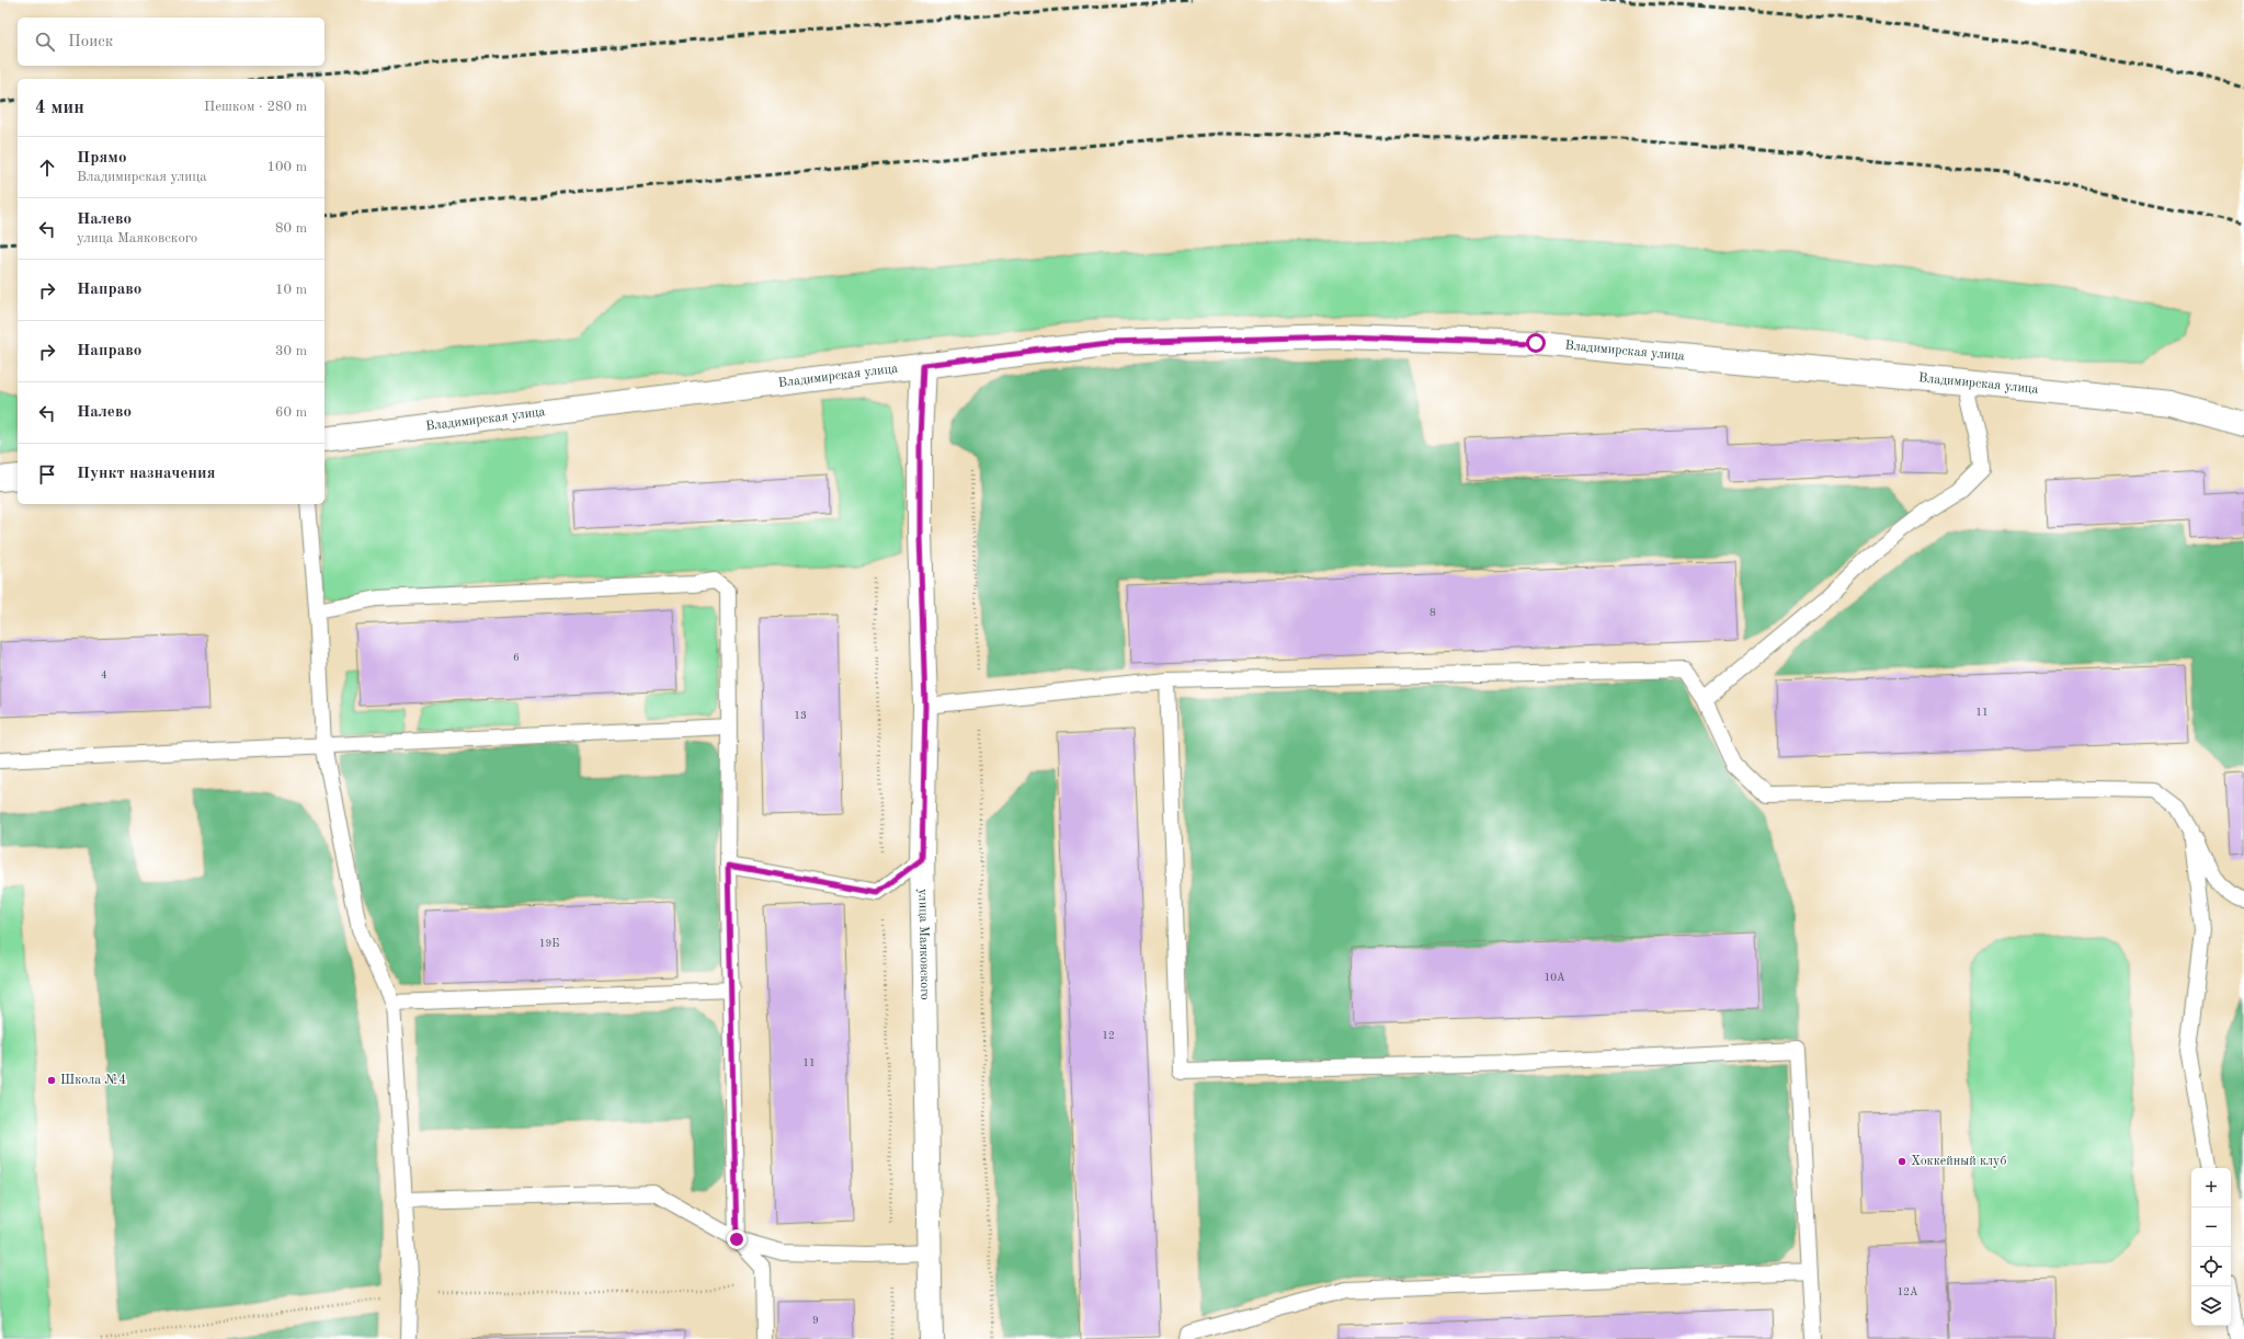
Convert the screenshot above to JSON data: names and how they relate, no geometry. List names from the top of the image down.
{
  "streets": {
    "street": ["Владимирская улица", "улица Маяковского"]
  },
  "crossings": [
    ["Владимирская улица", "улица Маяковского"]
  ],
  "places": ["Школа №4", "Хоккейный клуб"],
  "house_numbers": [
    "8",
    "6",
    "4",
    "11",
    "13",
    "19Б",
    "10А",
    "12",
    "11",
    "12А",
    "9"
  ],
  "page": {
    "search": "Поиск",
    "heading": ["4 мин", "Пешком · 280 m"],
    "list": [
      ["Прямо", "Владимирская улица", "100 m"],
      ["Налево", "улица Маяковского", "80 m"],
      ["Направо", "10 m"],
      ["Направо", "30 m"],
      ["Налево", "60 m"],
      "Пункт назначения"
    ],
    "map_buttons": ["+", "−"]
  }
}
